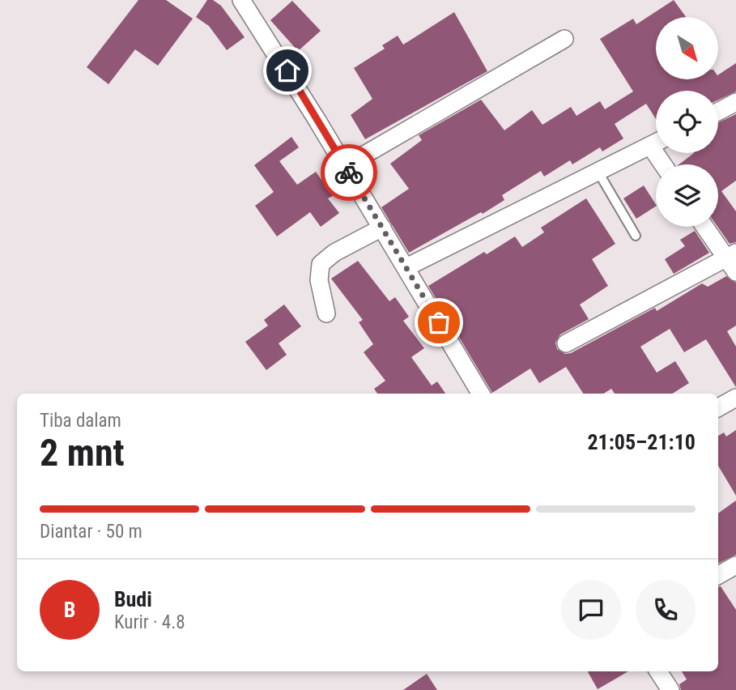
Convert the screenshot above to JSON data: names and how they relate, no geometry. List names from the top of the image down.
{
  "north": "bottom right",
  "page": {
    "heading": ["2 mnt", "Tiba dalam", "21:05–21:10"],
    "panel": ["Budi", "Kurir · 4.8"],
    "bar": "Diantar · 50 m",
    "round": "B"
  }
}
